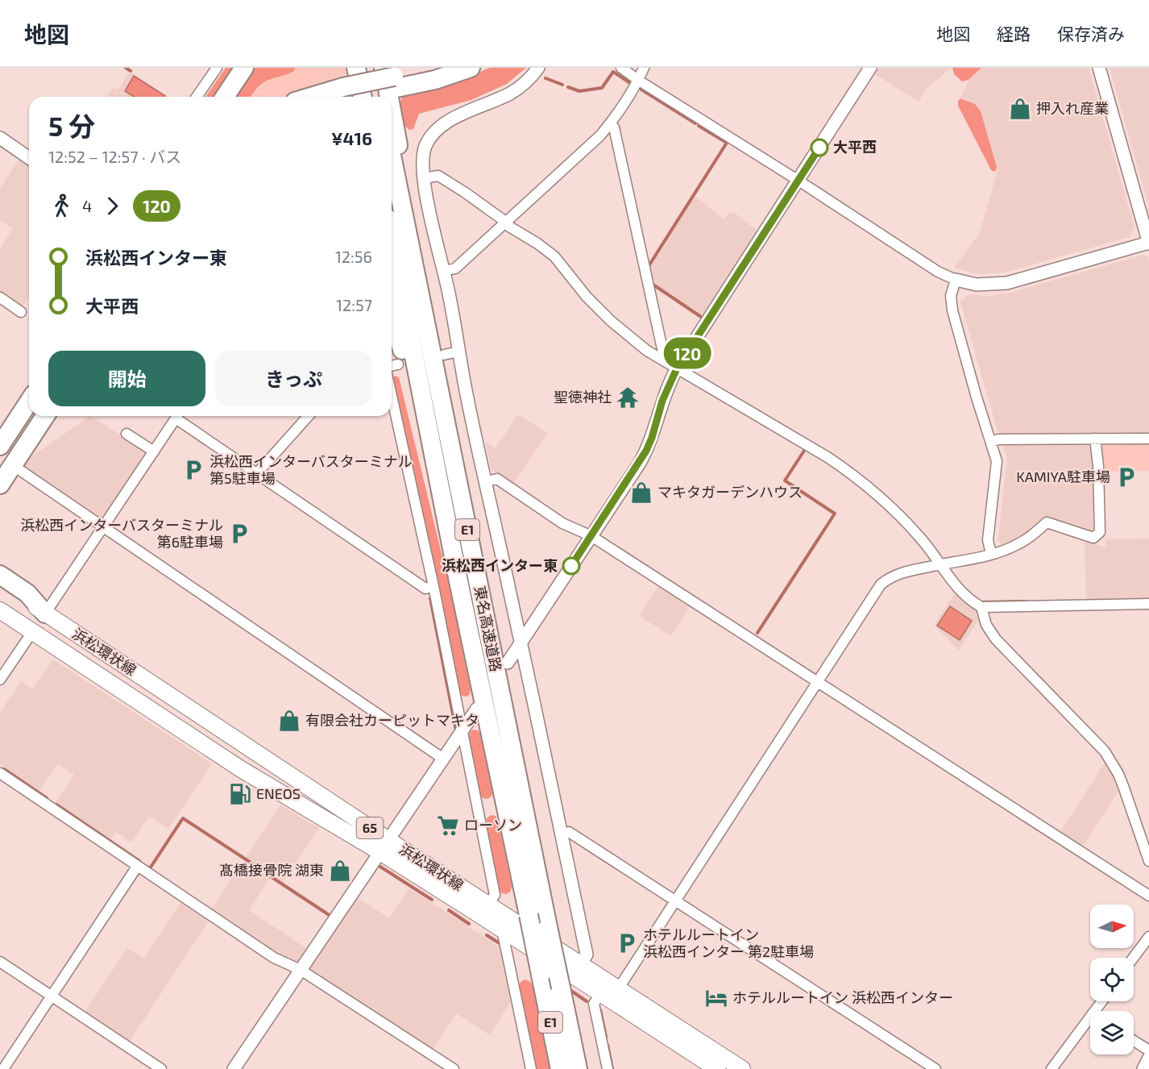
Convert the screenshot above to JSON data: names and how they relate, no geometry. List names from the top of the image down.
{
  "streets": {
    "highway": ["E1", "東名高速道路"],
    "main road": ["浜松環状線", "65"]
  },
  "places": {
    "shop": [
      "押入れ産業",
      "マキタガーデンハウス",
      "有限会社カーピットマキタ",
      "髙橋接骨院 湖東"
    ],
    "other": ["大平西", "浜松西インター東"],
    "temple": ["聖徳神社"],
    "parking": [
      "浜松西インターバスターミナル 第5駐車場",
      "KAMIYA駐車場",
      "浜松西インターバスターミナル 第6駐車場",
      "ホテルルートイン 浜松西インター 第2駐車場"
    ],
    "fuel station": ["ENEOS"],
    "supermarket": ["ローソン"],
    "hotel": ["ホテルルートイン 浜松西インター"]
  },
  "lines": ["bus line 120"],
  "north": "right",
  "page": {
    "header": "地図",
    "nav": ["地図", "経路", "保存済み"],
    "on_map": "120",
    "heading": ["5 分", "12:52 – 12:57 · バス", "¥416"],
    "legs": ["4", "120"],
    "list": [
      {
        "name": "浜松西インター東",
        "value": "12:56"
      },
      {
        "name": "大平西",
        "value": "12:57"
      }
    ],
    "buttons": ["開始", "きっぷ"]
  }
}
